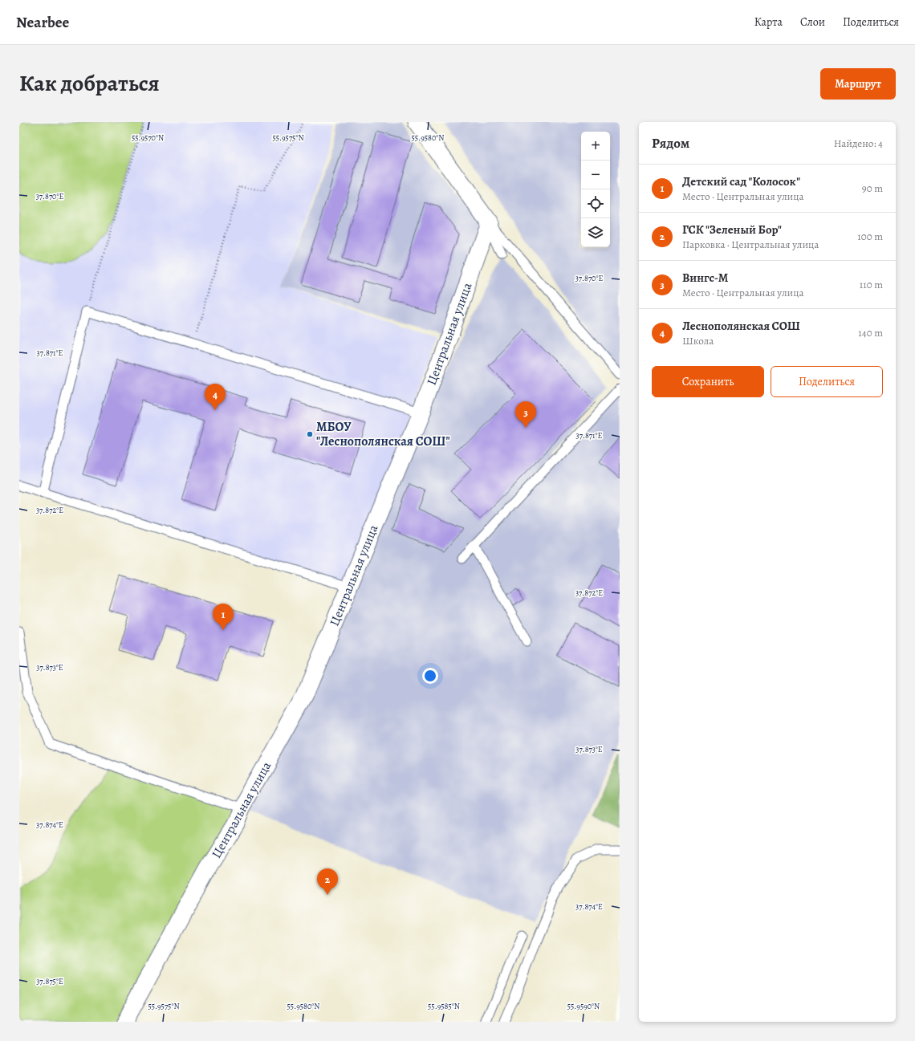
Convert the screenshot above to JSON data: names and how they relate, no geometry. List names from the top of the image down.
{
  "streets": {
    "street": ["Центральная улица"]
  },
  "places": ["МБОУ \"Леснополянская СОШ\""],
  "page": {
    "header": "Nearbee",
    "nav": ["Карта", "Слои", "Поделиться"],
    "title": "Как добраться",
    "buttons": [
      "Маршрут",
      ["Сохранить", "Поделиться"]
    ],
    "heading": ["Рядом", "Найдено: 4"],
    "map_buttons": ["+", "−"],
    "list": [
      {
        "mark": "1",
        "name": "Детский сад \"Колосок\"",
        "note": "Место · Центральная улица",
        "value": "90 m"
      },
      {
        "mark": "2",
        "name": "ГСК \"Зеленый Бор\"",
        "note": "Парковка · Центральная улица",
        "value": "100 m"
      },
      {
        "mark": "3",
        "name": "Вингс-М",
        "note": "Место · Центральная улица",
        "value": "110 m"
      },
      {
        "mark": "4",
        "name": "Леснополянская СОШ",
        "note": "Школа",
        "value": "140 m"
      }
    ],
    "pins": [
      "4",
      "3",
      "1",
      "2"
    ]
  },
  "coordinates": [
    "55.9570°N",
    "55.9575°N",
    "55.9580°N",
    "37.870°E",
    "37.871°E",
    "37.872°E",
    "37.873°E",
    "37.874°E",
    "37.875°E",
    "55.9585°N",
    "55.9590°N"
  ]
}
